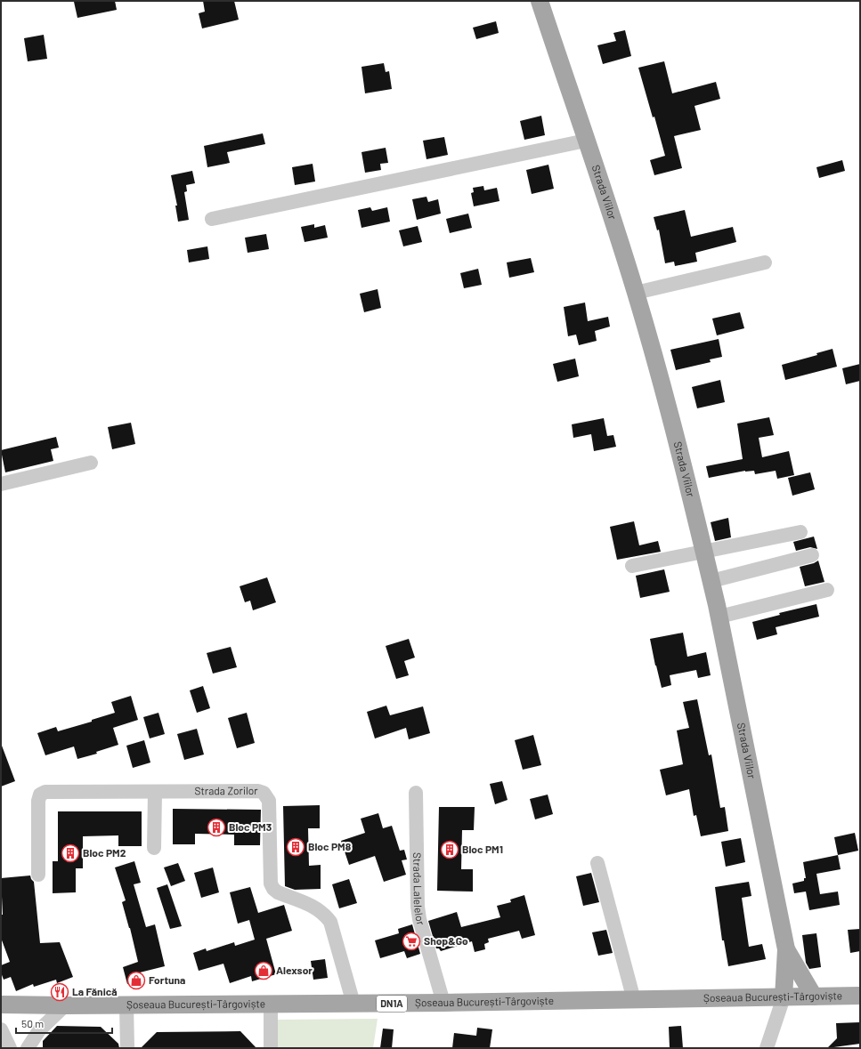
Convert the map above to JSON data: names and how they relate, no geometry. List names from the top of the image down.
{
  "streets": {
    "main road": ["Strada Viilor", "Șoseaua București-Târgoviște", "DN1A"],
    "street": ["Strada Zorilor", "Strada Lalelelor"]
  },
  "crossings": [
    ["Strada Viilor", "Șoseaua București-Târgoviște"],
    ["Strada Zorilor", "Șoseaua București-Târgoviște"],
    ["Strada Lalelelor", "Șoseaua București-Târgoviște"]
  ],
  "places": {
    "building": [
      "Bloc PM3",
      "Bloc PM8",
      "Bloc PM1",
      "Bloc PM2"
    ],
    "supermarket": ["Shop&Go"],
    "shop": ["Alexsor", "Fortuna"],
    "restaurant": ["La Fănică"]
  },
  "scale_bar": "50 m"
}
